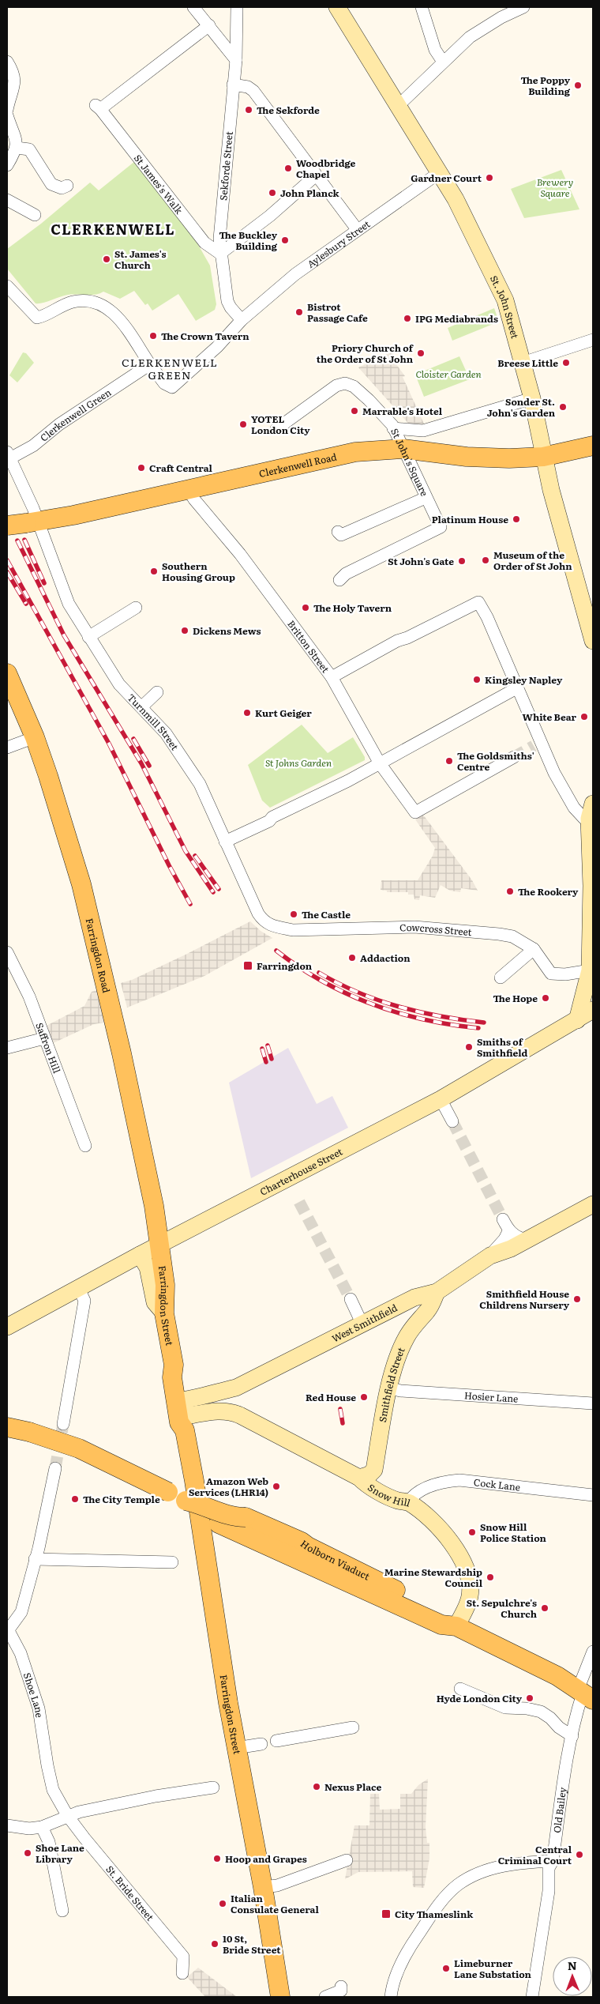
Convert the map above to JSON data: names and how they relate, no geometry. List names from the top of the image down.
{
  "streets": {
    "main road": [
      "Clerkenwell Road",
      "Farringdon Road",
      "Farringdon Street",
      "Holborn Viaduct"
    ],
    "street": [
      "Sekforde Street",
      "St James's Walk",
      "Aylesbury Street",
      "St. John Street",
      "Clerkenwell Green",
      "St John's Square",
      "Britton Street",
      "Turnmill Street",
      "Cowcross Street",
      "Saffron Hill",
      "Charterhouse Street",
      "West Smithfield",
      "Smithfield Street",
      "Hosier Lane",
      "Cock Lane",
      "Snow Hill",
      "Shoe Lane",
      "Old Bailey",
      "St. Bride Street"
    ]
  },
  "crossings": [
    ["Sekforde Street", "St James's Walk"],
    ["Sekforde Street", "Aylesbury Street"],
    ["Aylesbury Street", "St. John Street"],
    ["St. John Street", "Clerkenwell Road"],
    ["Clerkenwell Green", "Turnmill Street"],
    ["St John's Square", "Clerkenwell Road"],
    ["Clerkenwell Road", "Britton Street"],
    ["Clerkenwell Road", "Turnmill Street"],
    ["Turnmill Street", "Cowcross Street"],
    ["Farringdon Road", "Charterhouse Street"],
    ["Farringdon Road", "Farringdon Street"],
    ["Charterhouse Street", "Farringdon Street"],
    ["Farringdon Street", "West Smithfield"],
    ["Farringdon Street", "Snow Hill"],
    ["West Smithfield", "Smithfield Street"],
    ["West Smithfield", "Snow Hill"],
    ["Smithfield Street", "Hosier Lane"],
    ["Smithfield Street", "Snow Hill"],
    ["Cock Lane", "Snow Hill"],
    ["Snow Hill", "Holborn Viaduct"],
    ["Holborn Viaduct", "Old Bailey"],
    ["Shoe Lane", "St. Bride Street"]
  ],
  "districts": ["CLERKENWELL", "CLERKENWELL GREEN"],
  "parks": ["Brewery Square", "Cloister Garden", "St Johns Garden"],
  "places": {
    "other": [
      "The Poppy Building",
      "The Sekforde",
      "Woodbridge Chapel",
      "Gardner Court",
      "John Planck",
      "The Buckley Building",
      "St. James's Church",
      "Bistrot Passage Cafe",
      "IPG Mediabrands",
      "The Crown Tavern",
      "Priory Church of the Order of St John",
      "Breese Little",
      "Sonder St. John's Garden",
      "Marrable's Hotel",
      "YOTEL London City",
      "Craft Central",
      "Platinum House",
      "Museum of the Order of St John",
      "St John's Gate",
      "Southern Housing Group",
      "The Holy Tavern",
      "Dickens Mews",
      "Kingsley Napley",
      "Kurt Geiger",
      "White Bear",
      "The Goldsmiths' Centre",
      "The Rookery",
      "The Castle",
      "Addaction",
      "The Hope",
      "Smiths of Smithfield",
      "Smithfield House Childrens Nursery",
      "Red House",
      "Amazon Web Services (LHR14)",
      "The City Temple",
      "Snow Hill Police Station",
      "Marine Stewardship Council",
      "St. Sepulchre's Church",
      "Hyde London City",
      "Nexus Place",
      "Shoe Lane Library",
      "Central Criminal Court",
      "Hoop and Grapes",
      "Italian Consulate General",
      "10 St, Bride Street",
      "Limeburner Lane Substation"
    ],
    "transit": ["Farringdon", "City Thameslink"]
  },
  "north": "top"
}
